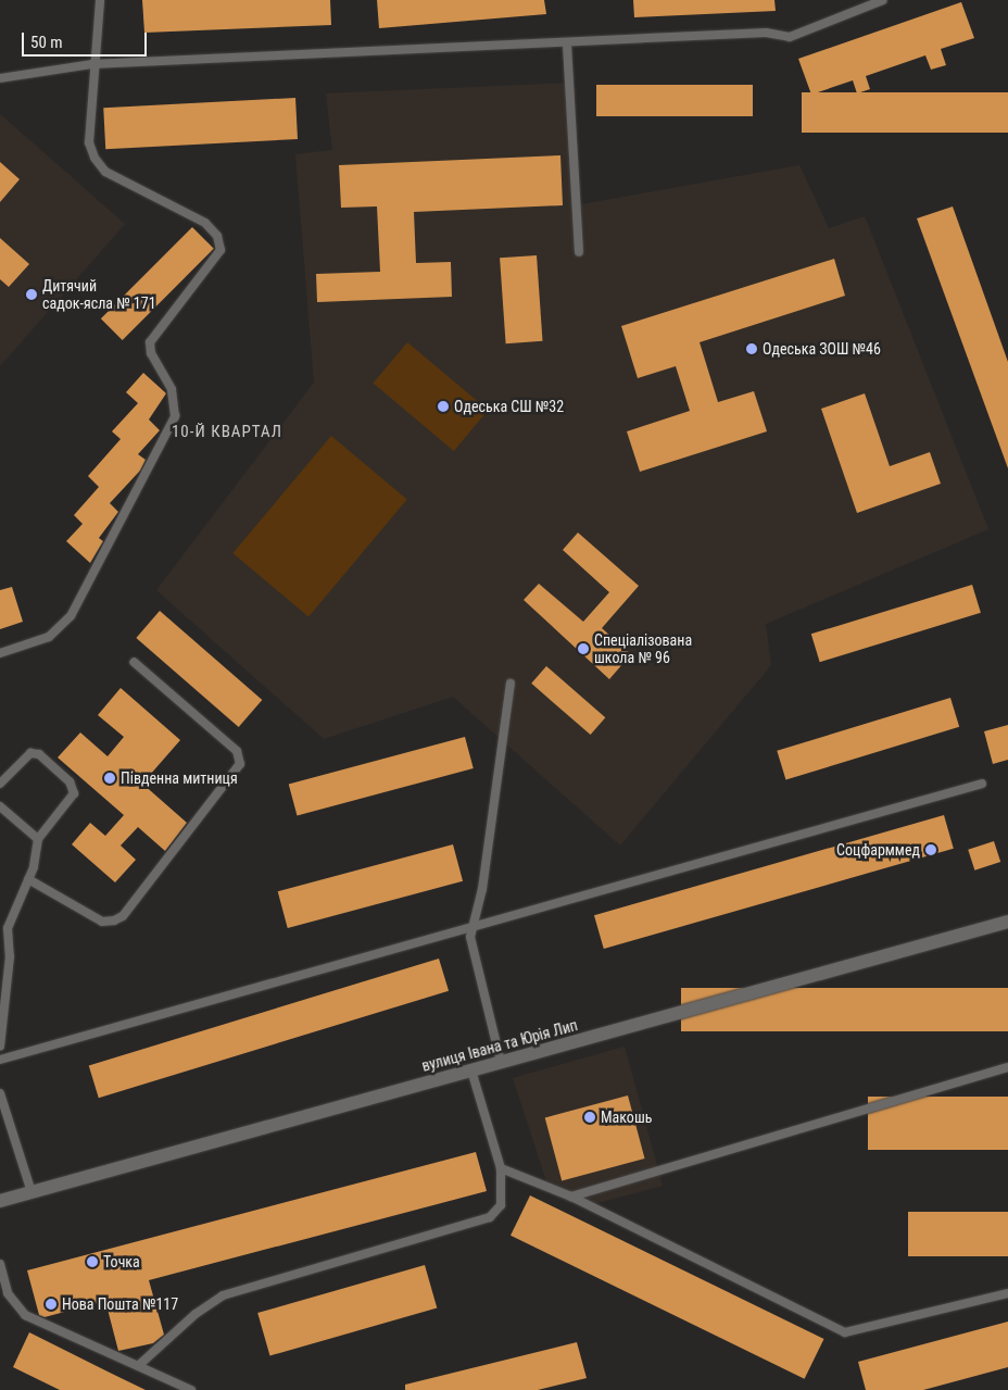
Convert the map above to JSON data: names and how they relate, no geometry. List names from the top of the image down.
{
  "streets": {
    "street": ["вулиця Івана та Юрія Лип"]
  },
  "districts": ["10-Й КВАРТАЛ"],
  "places": [
    "Дитячий садок-ясла № 171",
    "Одеська ЗОШ №46",
    "Одеська СШ №32",
    "Спеціалізована школа № 96",
    "Південна митниця",
    "Соцфарммед",
    "Макошь",
    "Точка",
    "Нова Пошта №117"
  ],
  "scale_bar": "50 m"
}
